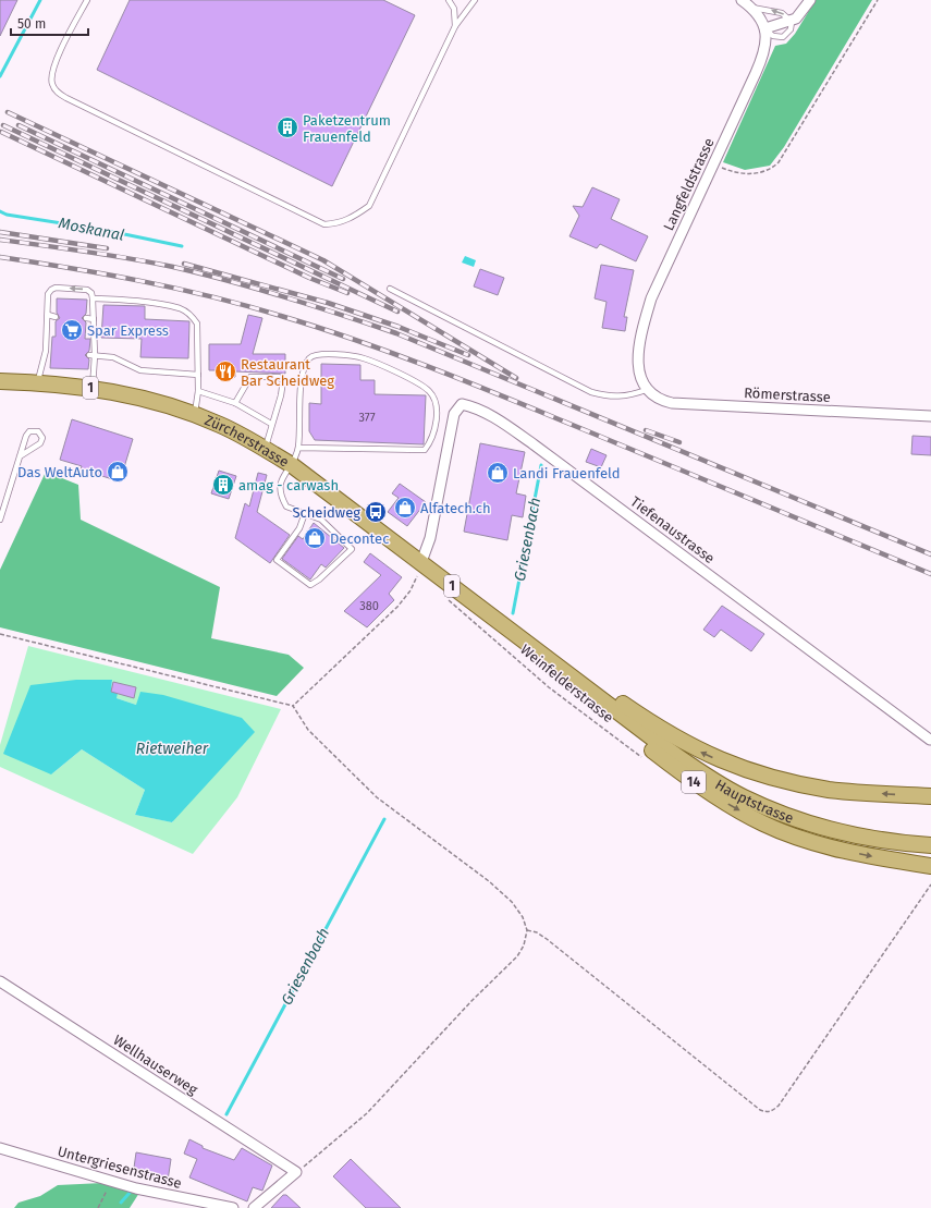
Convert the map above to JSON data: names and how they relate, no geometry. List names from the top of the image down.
{
  "streets": {
    "main road": [
      "1",
      "Zürcherstrasse",
      "Weinfelderstrasse",
      "14",
      "Hauptstrasse"
    ],
    "street": [
      "Langfeldstrasse",
      "Römerstrasse",
      "Tiefenaustrasse",
      "Wellhauserweg",
      "Untergriesenstrasse"
    ]
  },
  "crossings": [
    ["Langfeldstrasse", "Römerstrasse"],
    ["Zürcherstrasse", "Tiefenaustrasse"],
    ["Zürcherstrasse", "Weinfelderstrasse"],
    ["Zürcherstrasse", "Hauptstrasse"],
    ["Weinfelderstrasse", "Hauptstrasse"]
  ],
  "water": ["Moskanal", "Griesenbach", "Rietweiher"],
  "places": {
    "building": ["Paketzentrum Frauenfeld", "amag - carwash"],
    "supermarket": ["Spar Express"],
    "restaurant": ["Restaurant Bar Scheidweg"],
    "shop": [
      "Das WeltAuto",
      "Landi Frauenfeld",
      "Alfatech.ch",
      "Decontec"
    ],
    "bus stop": ["Scheidweg"]
  },
  "house_numbers": ["377", "380"],
  "scale_bar": "50 m"
}
